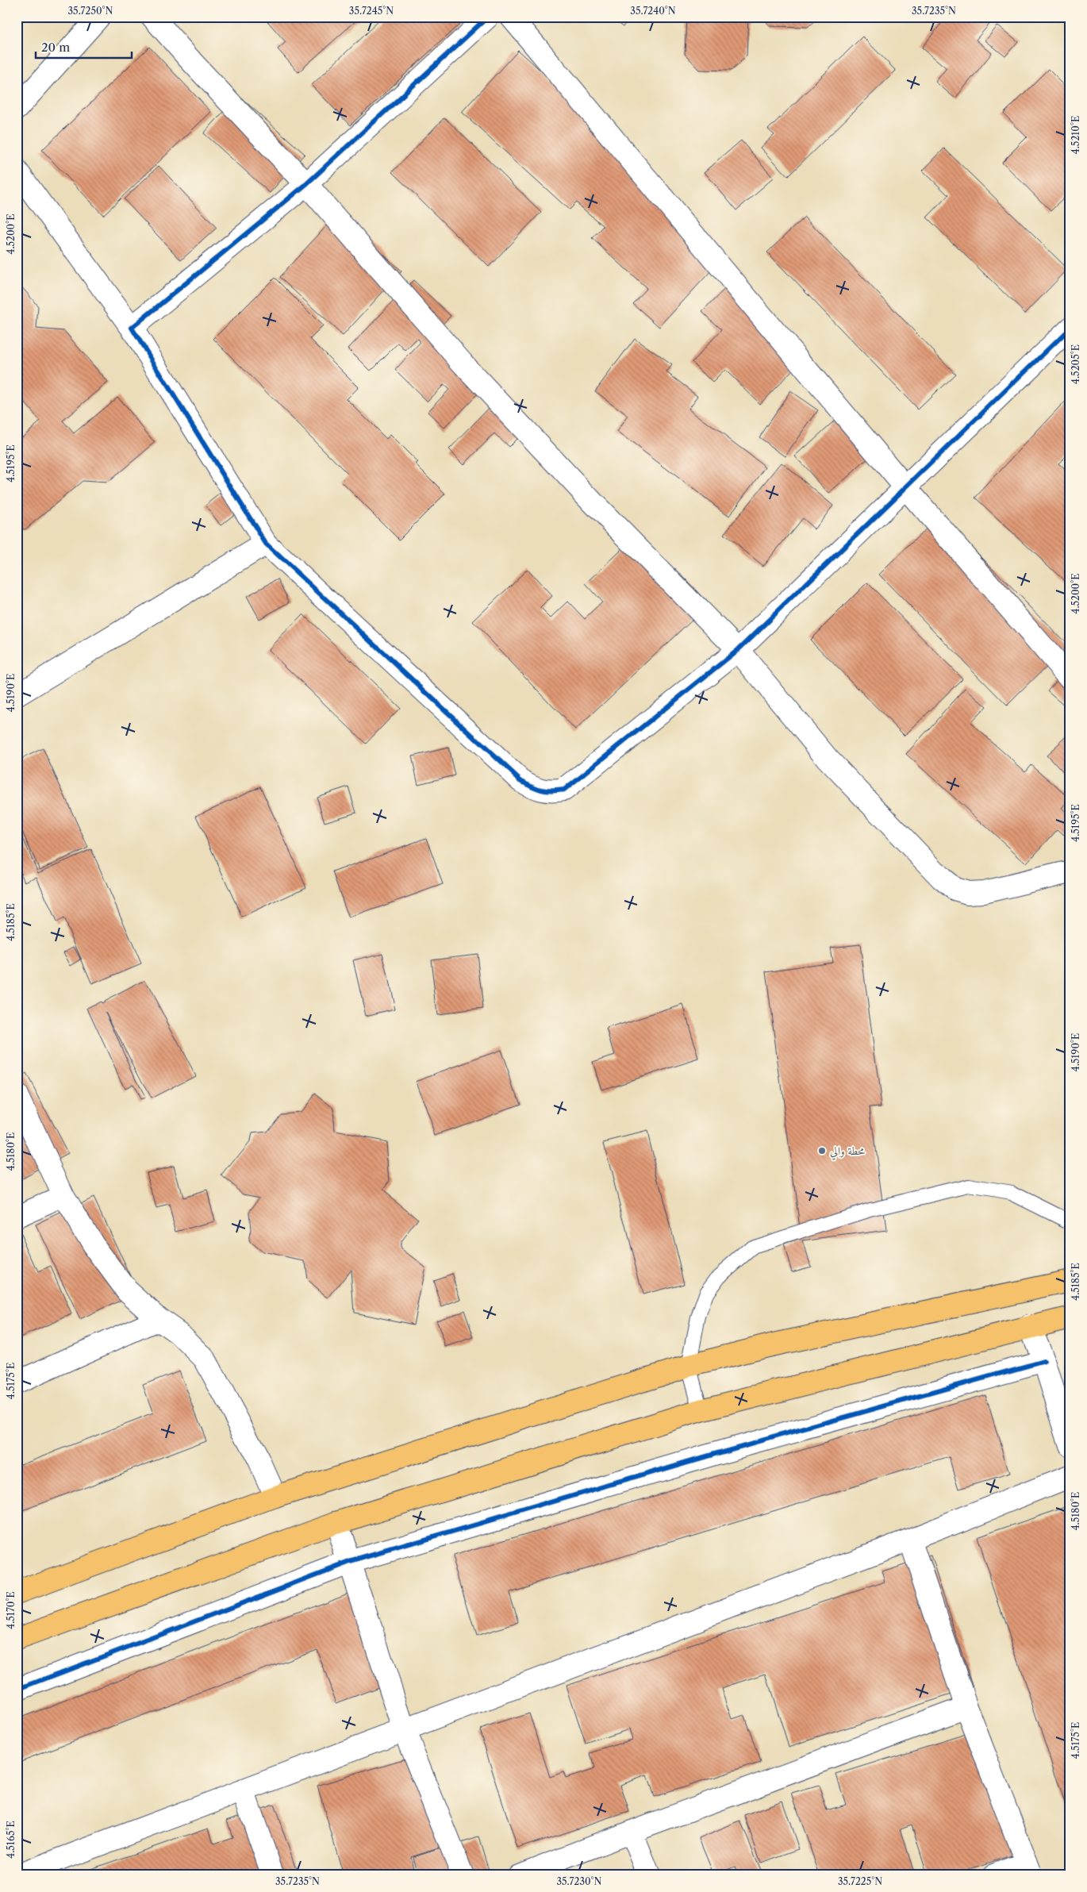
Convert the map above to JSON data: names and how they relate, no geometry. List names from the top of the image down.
{
  "places": ["محطة والي"],
  "scale_bar": "20 m",
  "coordinates": [
    "35.7250°N",
    "35.7245°N",
    "35.7240°N",
    "35.7235°N",
    "4.5210°E",
    "4.5200°E",
    "4.5205°E",
    "4.5195°E",
    "4.5190°E",
    "4.5185°E",
    "4.5180°E",
    "4.5175°E",
    "4.5170°E",
    "4.5165°E",
    "35.7230°N",
    "35.7225°N"
  ]
}
